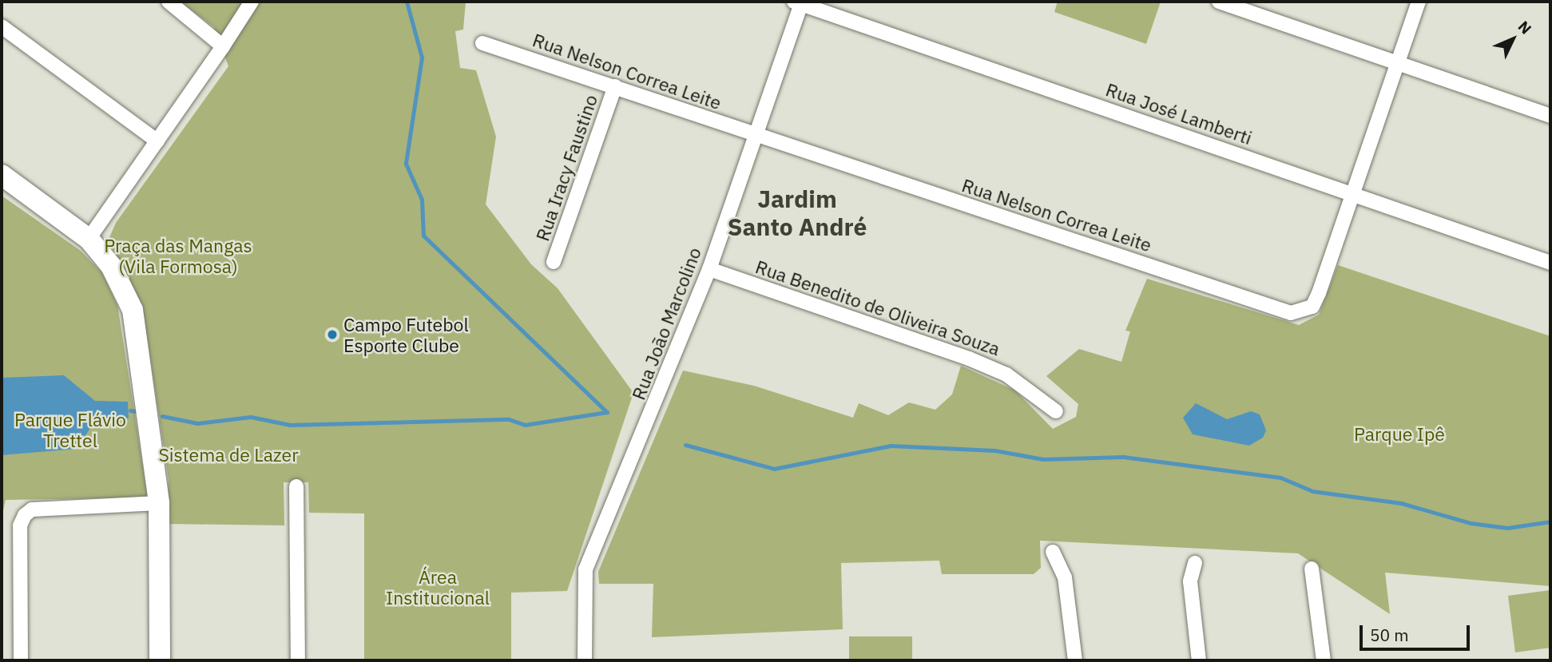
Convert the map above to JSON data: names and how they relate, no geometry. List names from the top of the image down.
{
  "streets": {
    "street": [
      "Rua Nelson Correa Leite",
      "Rua José Lamberti",
      "Rua Iracy Faustino",
      "Rua Benedito de Oliveira Souza",
      "Rua João Marcolino"
    ]
  },
  "crossings": [
    ["Rua Nelson Correa Leite", "Rua José Lamberti"],
    ["Rua Nelson Correa Leite", "Rua Iracy Faustino"],
    ["Rua Nelson Correa Leite", "Rua João Marcolino"],
    ["Rua José Lamberti", "Rua João Marcolino"],
    ["Rua Benedito de Oliveira Souza", "Rua João Marcolino"]
  ],
  "districts": ["Jardim Santo André"],
  "parks": [
    "Praça das Mangas (Vila Formosa)",
    "Parque Flávio Trettel",
    "Parque Ipê",
    "Sistema de Lazer",
    "Área Institucional"
  ],
  "places": ["Campo Futebol Esporte Clube"],
  "scale_bar": "50 m",
  "north": "top right"
}
